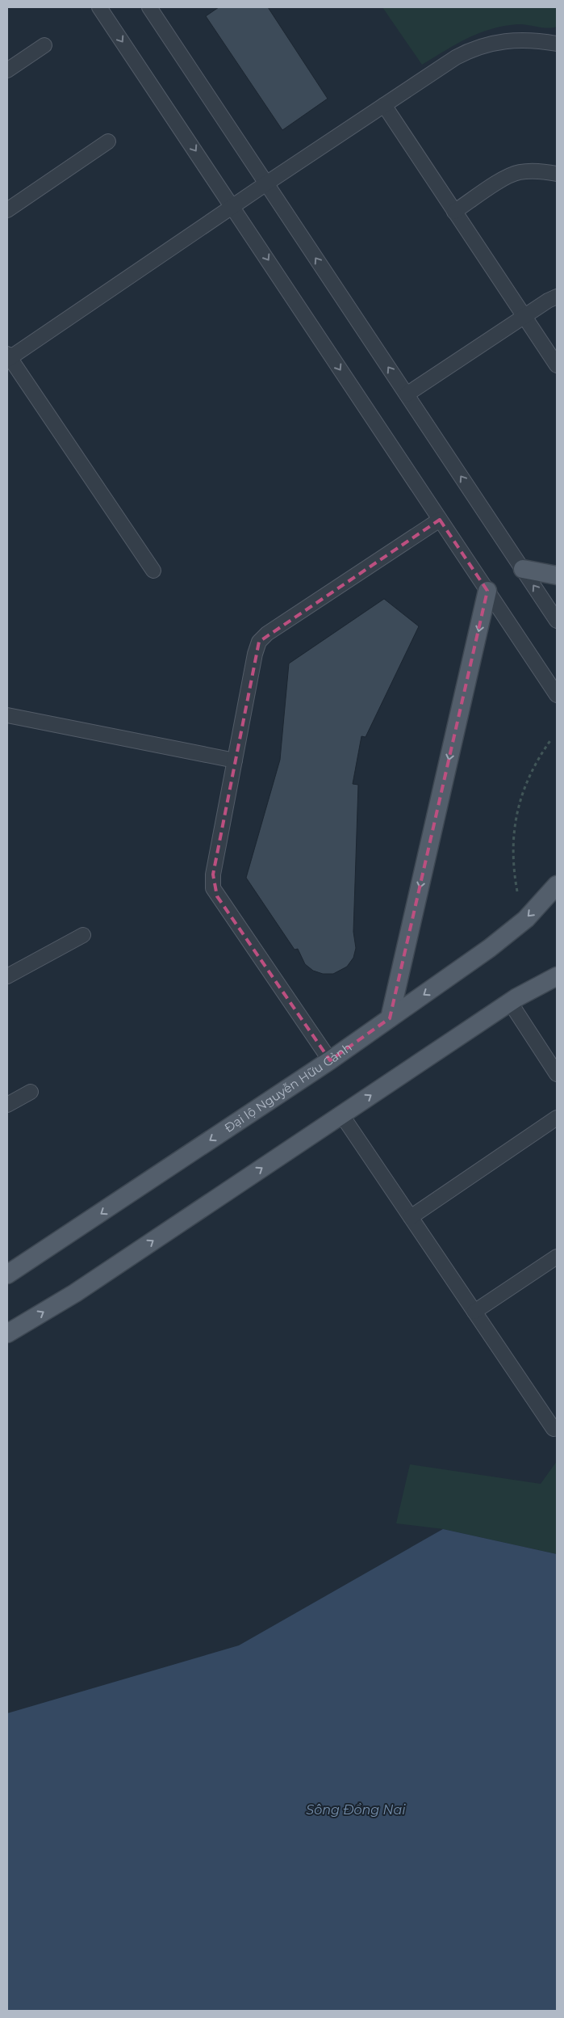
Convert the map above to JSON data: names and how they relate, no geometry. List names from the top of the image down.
{
  "streets": {
    "main road": ["Đại lộ Nguyễn Hữu Cảnh"]
  },
  "water": ["Sông Đồng Nai"]
}
